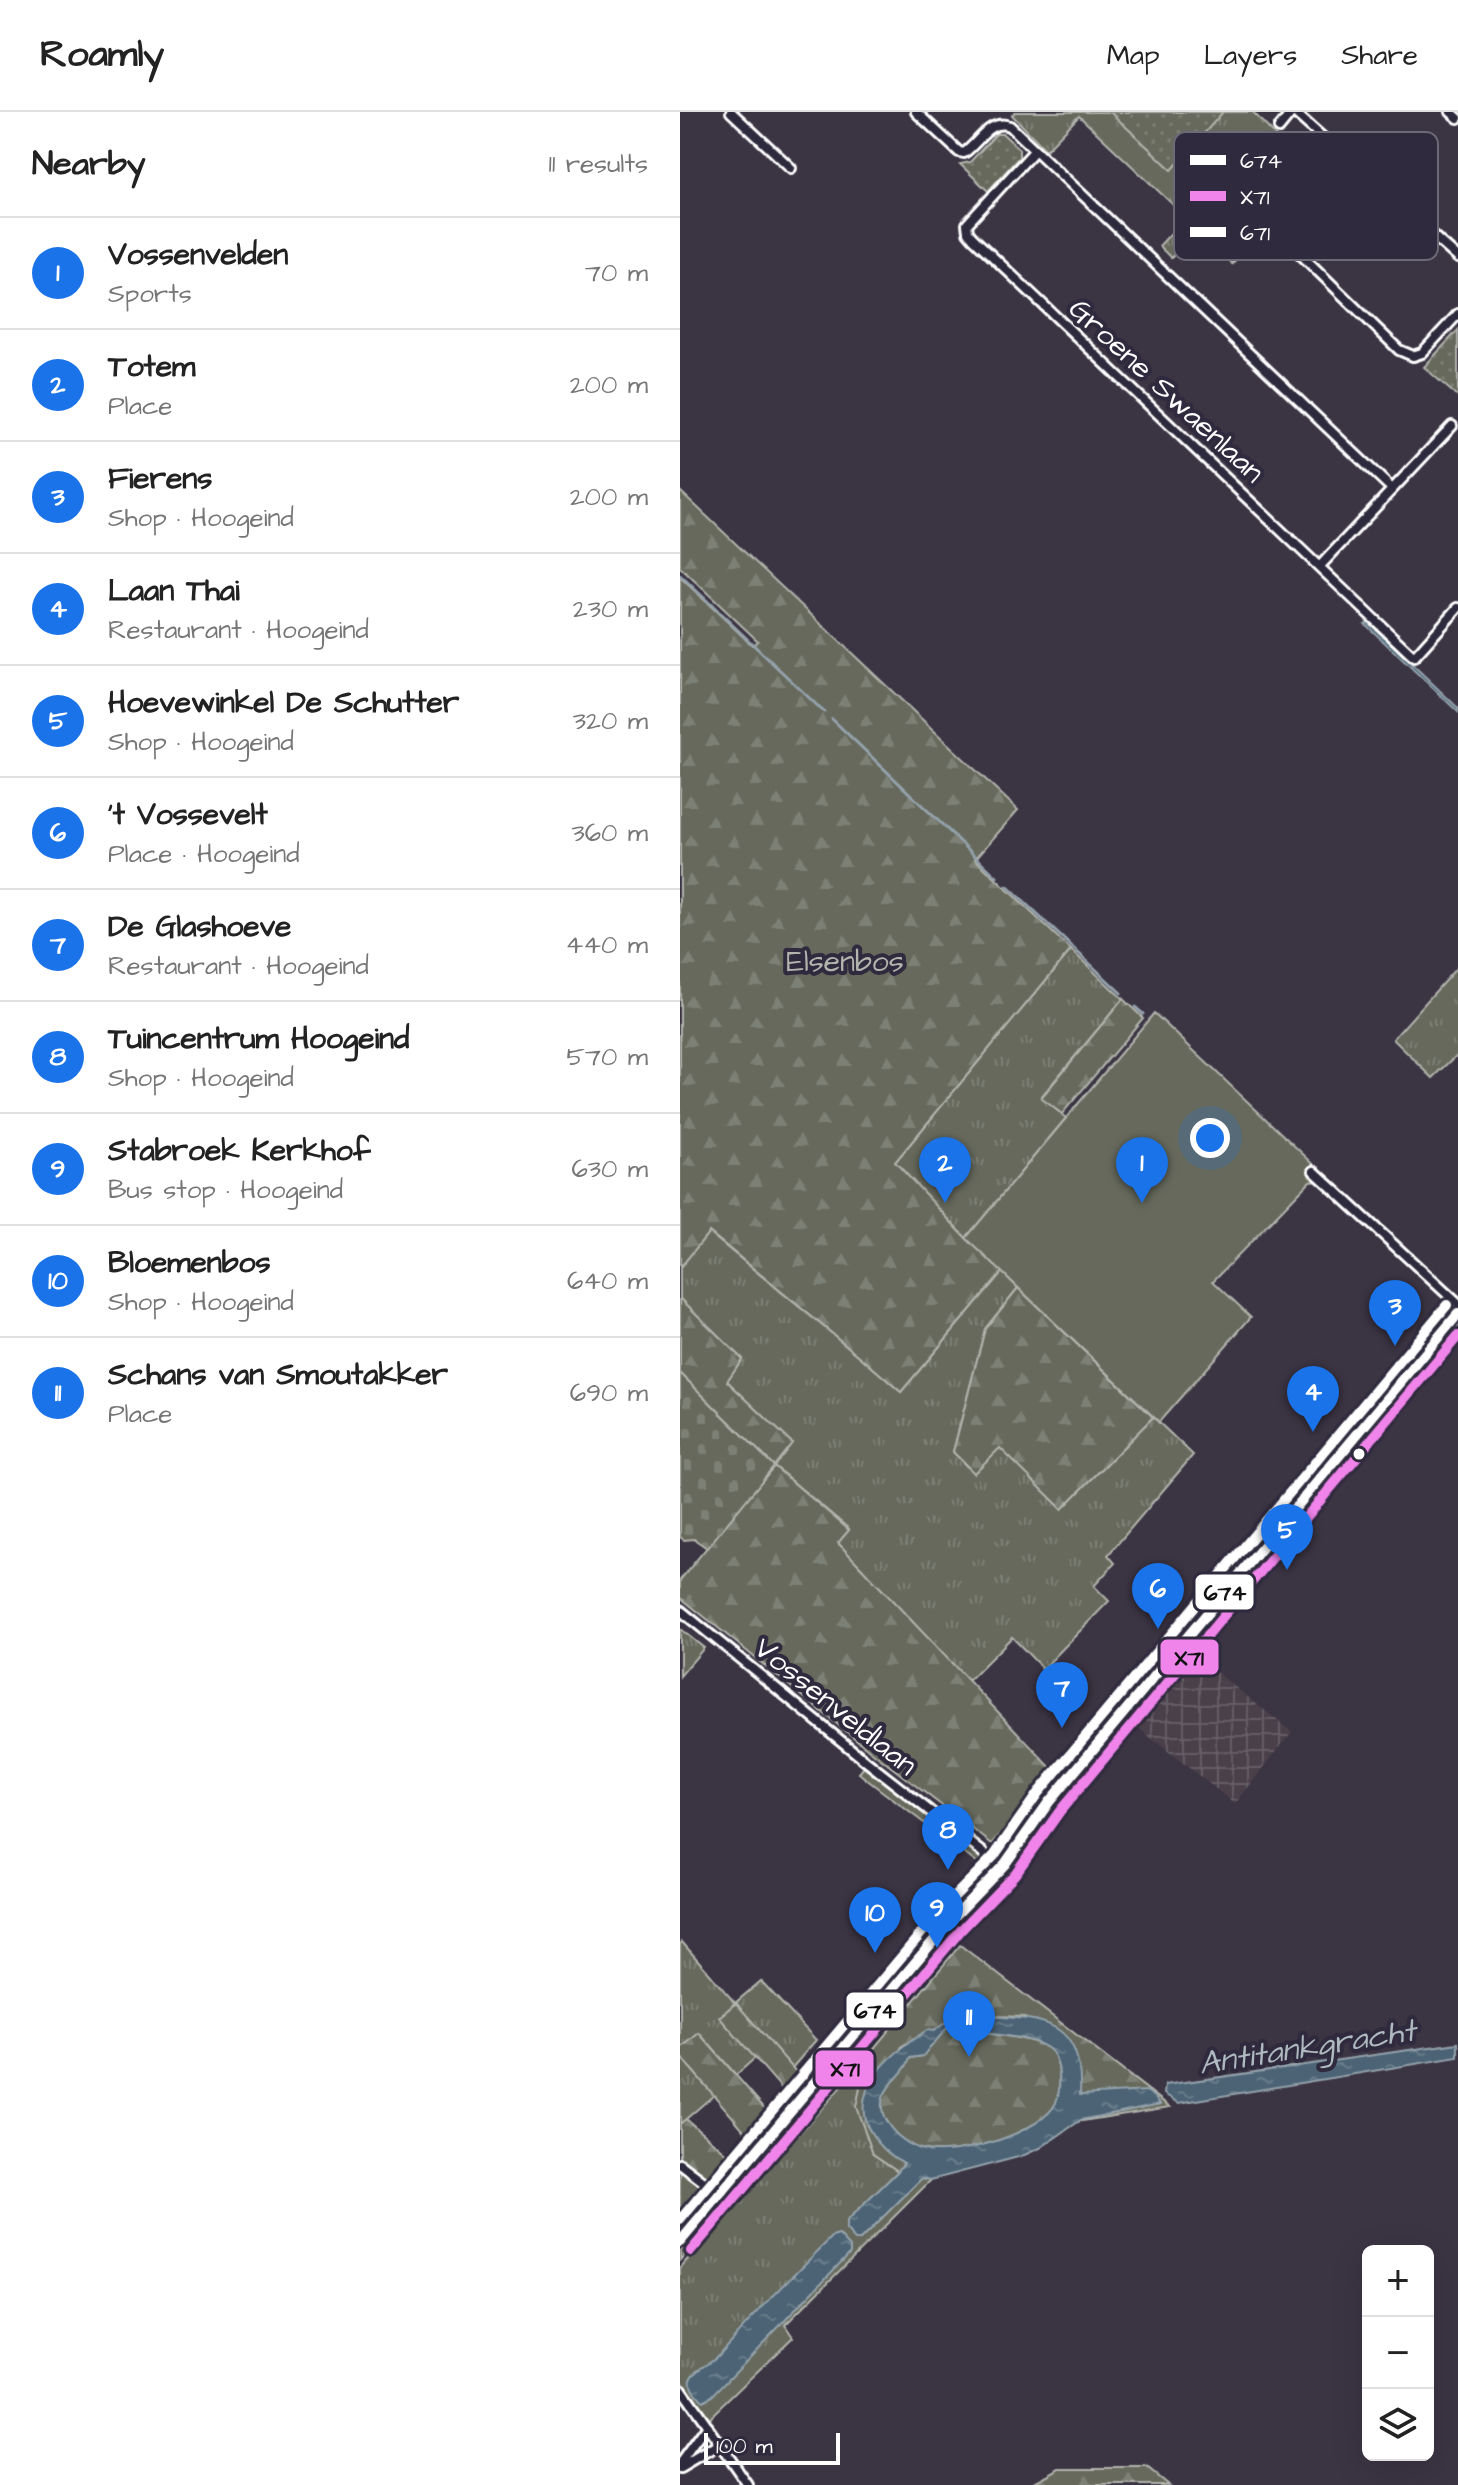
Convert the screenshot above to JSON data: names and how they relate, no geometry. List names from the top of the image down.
{
  "streets": {
    "street": ["Groene Swaenlaan", "Vossenveldlaan"]
  },
  "water": ["Antitankgracht"],
  "parks": ["Elsenbos"],
  "lines": ["transit line 671", "transit line 674", "transit line X71"],
  "legend": ["674", "X71", "671"],
  "scale_bar": "100 m",
  "page": {
    "header": "Roamly",
    "nav": ["Map", "Layers", "Share"],
    "heading": ["Nearby", "11 results"],
    "list": [
      {
        "mark": "1",
        "name": "Vossenvelden",
        "note": "Sports",
        "value": "70 m"
      },
      {
        "mark": "2",
        "name": "Totem",
        "note": "Place",
        "value": "200 m"
      },
      {
        "mark": "3",
        "name": "Fierens",
        "note": "Shop · Hoogeind",
        "value": "200 m"
      },
      {
        "mark": "4",
        "name": "Laan Thai",
        "note": "Restaurant · Hoogeind",
        "value": "230 m"
      },
      {
        "mark": "5",
        "name": "Hoevewinkel De Schutter",
        "note": "Shop · Hoogeind",
        "value": "320 m"
      },
      {
        "mark": "6",
        "name": "'t Vossevelt",
        "note": "Place · Hoogeind",
        "value": "360 m"
      },
      {
        "mark": "7",
        "name": "De Glashoeve",
        "note": "Restaurant · Hoogeind",
        "value": "440 m"
      },
      {
        "mark": "8",
        "name": "Tuincentrum Hoogeind",
        "note": "Shop · Hoogeind",
        "value": "570 m"
      },
      {
        "mark": "9",
        "name": "Stabroek Kerkhof",
        "note": "Bus stop · Hoogeind",
        "value": "630 m"
      },
      {
        "mark": "10",
        "name": "Bloemenbos",
        "note": "Shop · Hoogeind",
        "value": "640 m"
      },
      {
        "mark": "11",
        "name": "Schans van Smoutakker",
        "note": "Place",
        "value": "690 m"
      }
    ],
    "pins": [
      "1",
      "2",
      "3",
      "4",
      "5",
      "6",
      "7",
      "8",
      "9",
      "10",
      "11"
    ],
    "map_buttons": ["+", "−"],
    "scale": "100 m"
  }
}
